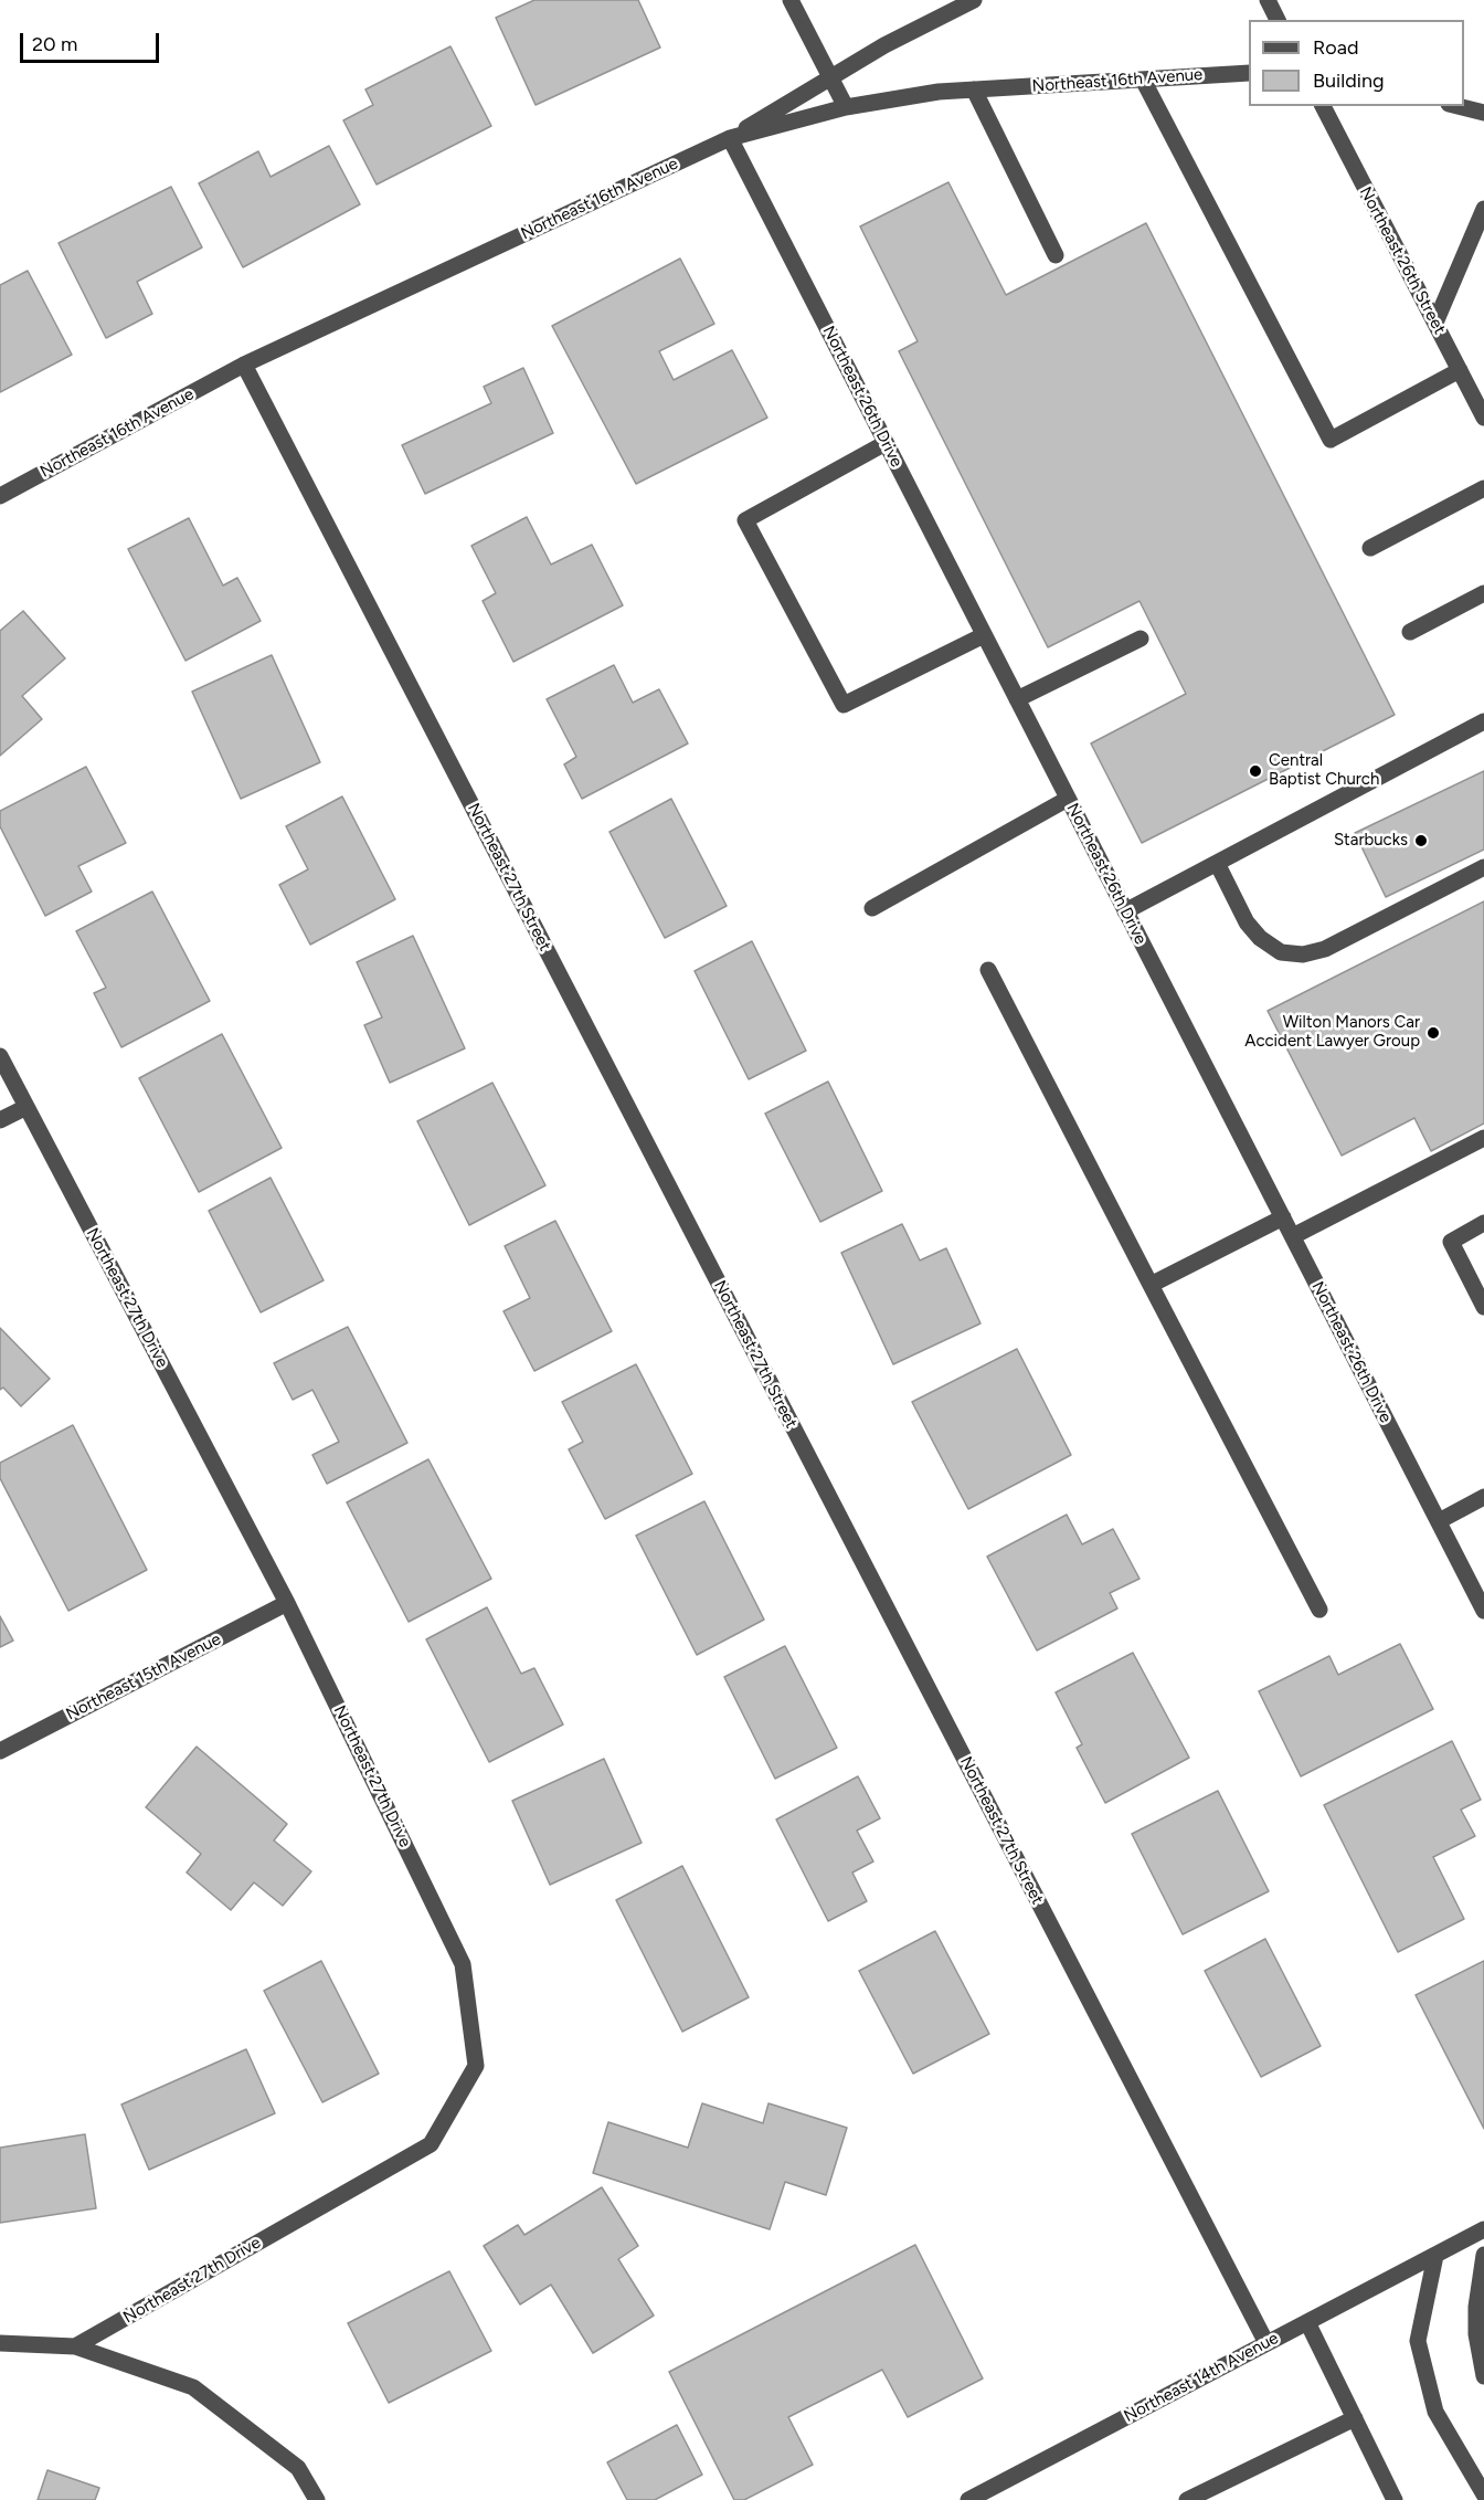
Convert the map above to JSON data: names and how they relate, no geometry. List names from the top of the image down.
{
  "streets": {
    "street": [
      "Northeast 16th Avenue",
      "Northeast 26th Street",
      "Northeast 26th Drive",
      "Northeast 27th Street",
      "Northeast 27th Drive",
      "Northeast 15th Avenue",
      "Northeast 14th Avenue"
    ]
  },
  "crossings": [
    ["Northeast 16th Avenue", "Northeast 26th Drive"],
    ["Northeast 16th Avenue", "Northeast 27th Street"],
    ["Northeast 27th Street", "Northeast 14th Avenue"],
    ["Northeast 27th Drive", "Northeast 15th Avenue"]
  ],
  "places": ["Central Baptist Church", "Starbucks", "Wilton Manors Car Accident Lawyer Group"],
  "legend": ["Road", "Building"],
  "scale_bar": "20 m"
}
